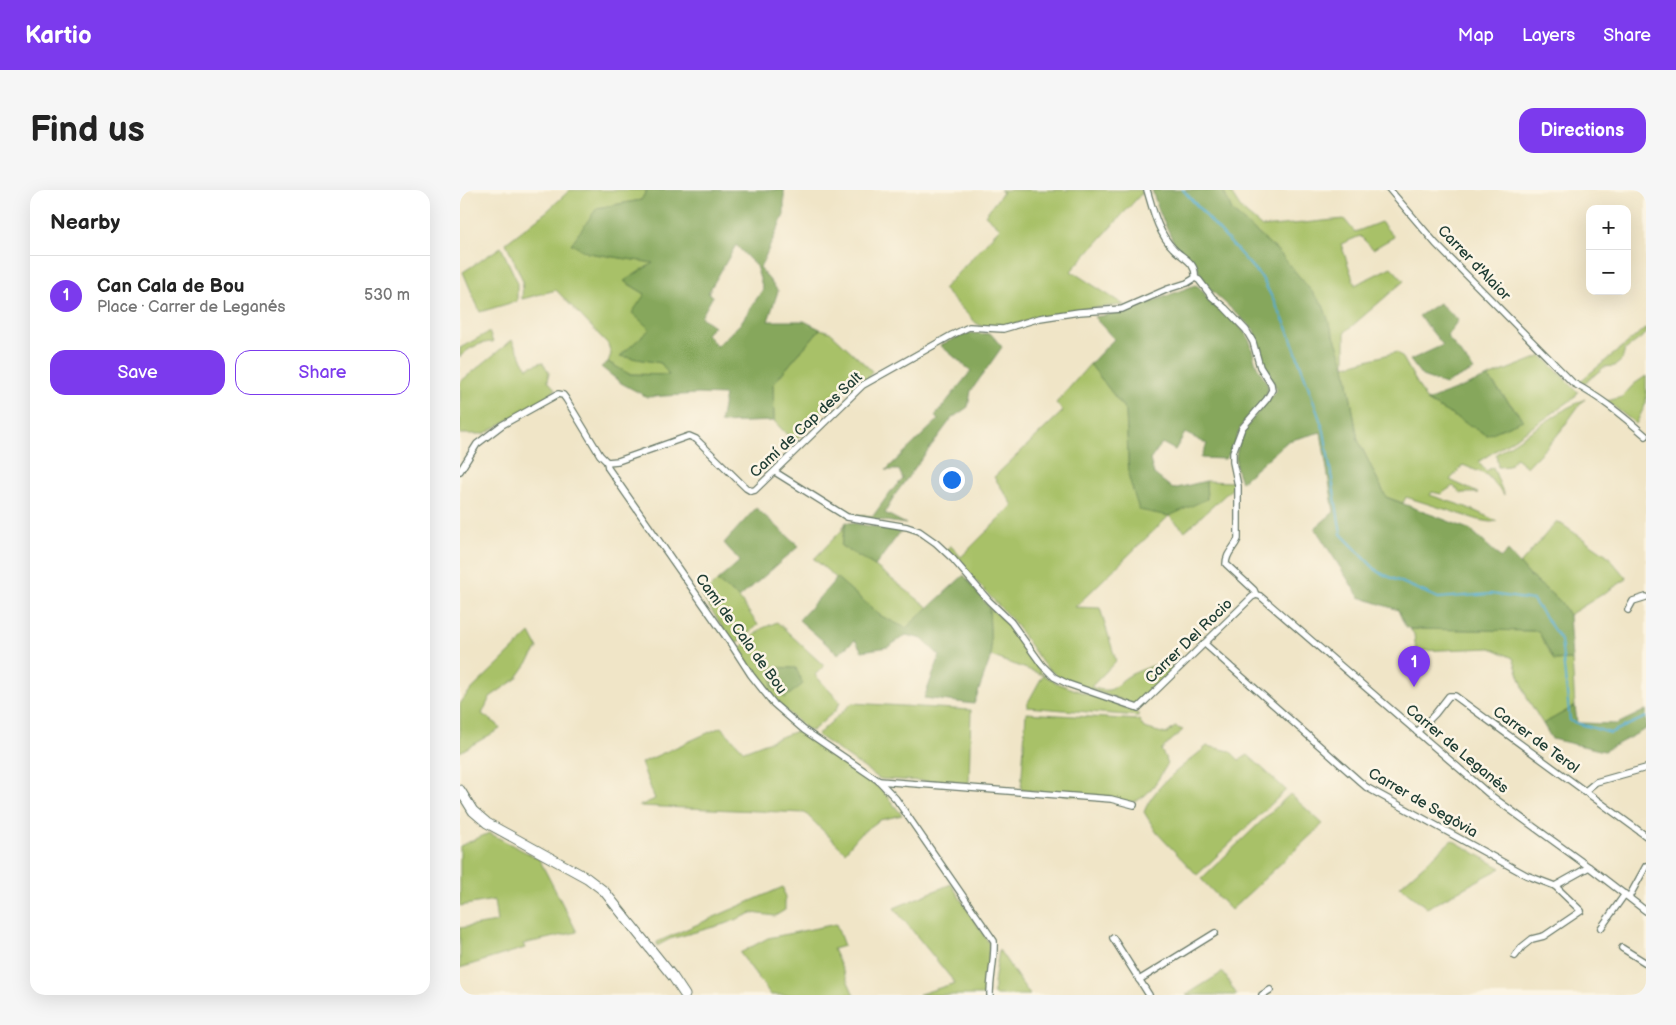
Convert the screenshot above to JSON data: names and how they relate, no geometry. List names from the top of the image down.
{
  "streets": {
    "street": [
      "Carrer d'Alaior",
      "Camí de Cap des Salt",
      "Camí de Cala de Bou",
      "Carrer Del Rocio",
      "Carrer de Terol",
      "Carrer de Leganés",
      "Carrer de Segòvia"
    ]
  },
  "crossings": [
    ["Camí de Cap des Salt", "Camí de Cala de Bou"],
    ["Camí de Cap des Salt", "Carrer Del Rocio"],
    ["Camí de Cap des Salt", "Carrer de Leganés"],
    ["Carrer Del Rocio", "Carrer de Leganés"],
    ["Carrer Del Rocio", "Carrer de Segòvia"],
    ["Carrer de Terol", "Carrer de Leganés"]
  ],
  "page": {
    "header": "Kartio",
    "nav": ["Map", "Layers", "Share"],
    "buttons": [
      "Directions",
      ["Save", "Share"]
    ],
    "title": "Find us",
    "heading": "Nearby",
    "map_buttons": ["+", "−"],
    "list": [
      {
        "mark": "1",
        "name": "Can Cala de Bou",
        "note": "Place · Carrer de Leganés",
        "value": "530 m"
      }
    ],
    "pins": "1"
  }
}
